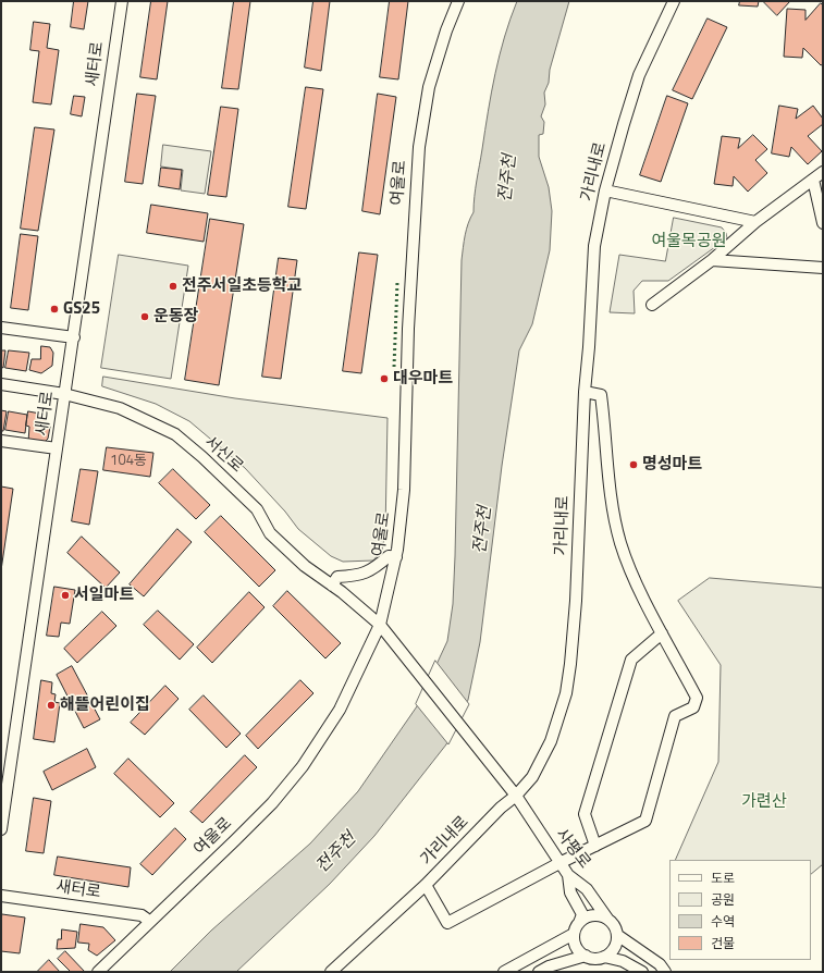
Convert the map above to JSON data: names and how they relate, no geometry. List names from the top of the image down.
{
  "streets": {
    "street": [
      "새터로",
      "가리내로",
      "여울로",
      "서신로",
      "사평로"
    ]
  },
  "crossings": [
    ["새터로", "여울로"],
    ["새터로", "서신로"],
    ["가리내로", "사평로"],
    ["여울로", "서신로"],
    ["서신로", "사평로"]
  ],
  "water": ["전주천"],
  "parks": ["여울목공원", "가련산"],
  "places": [
    "전주서일초등학교",
    "GS25",
    "운동장",
    "대우마트",
    "명성마트",
    "서일마트",
    "해뜰어린이집"
  ],
  "house_numbers": ["104동"],
  "legend": [
    "도로",
    "공원",
    "수역",
    "건물"
  ]
}
